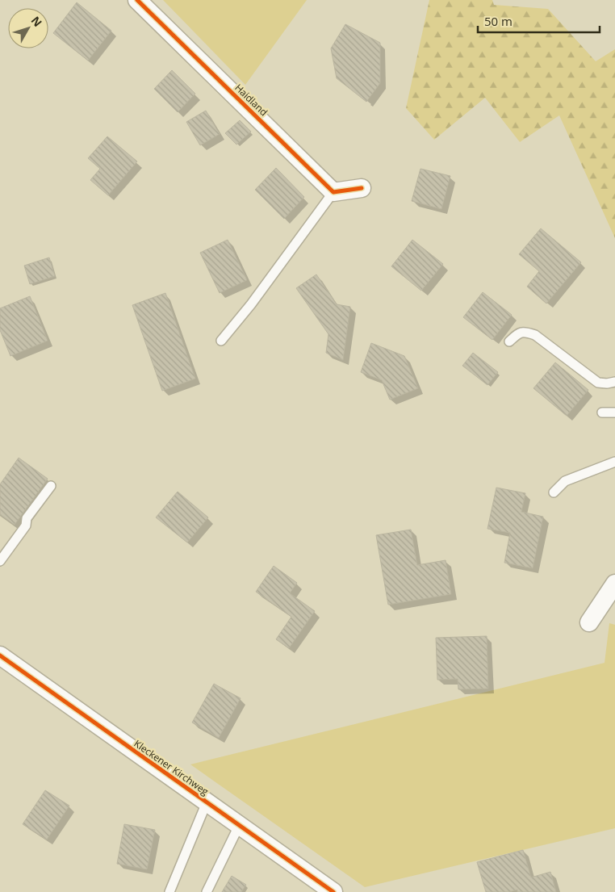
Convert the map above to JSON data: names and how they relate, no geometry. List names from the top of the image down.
{
  "streets": {
    "street": ["Haidland", "Kleckener Kirchweg"]
  },
  "scale_bar": "50 m",
  "north": "top right"
}
